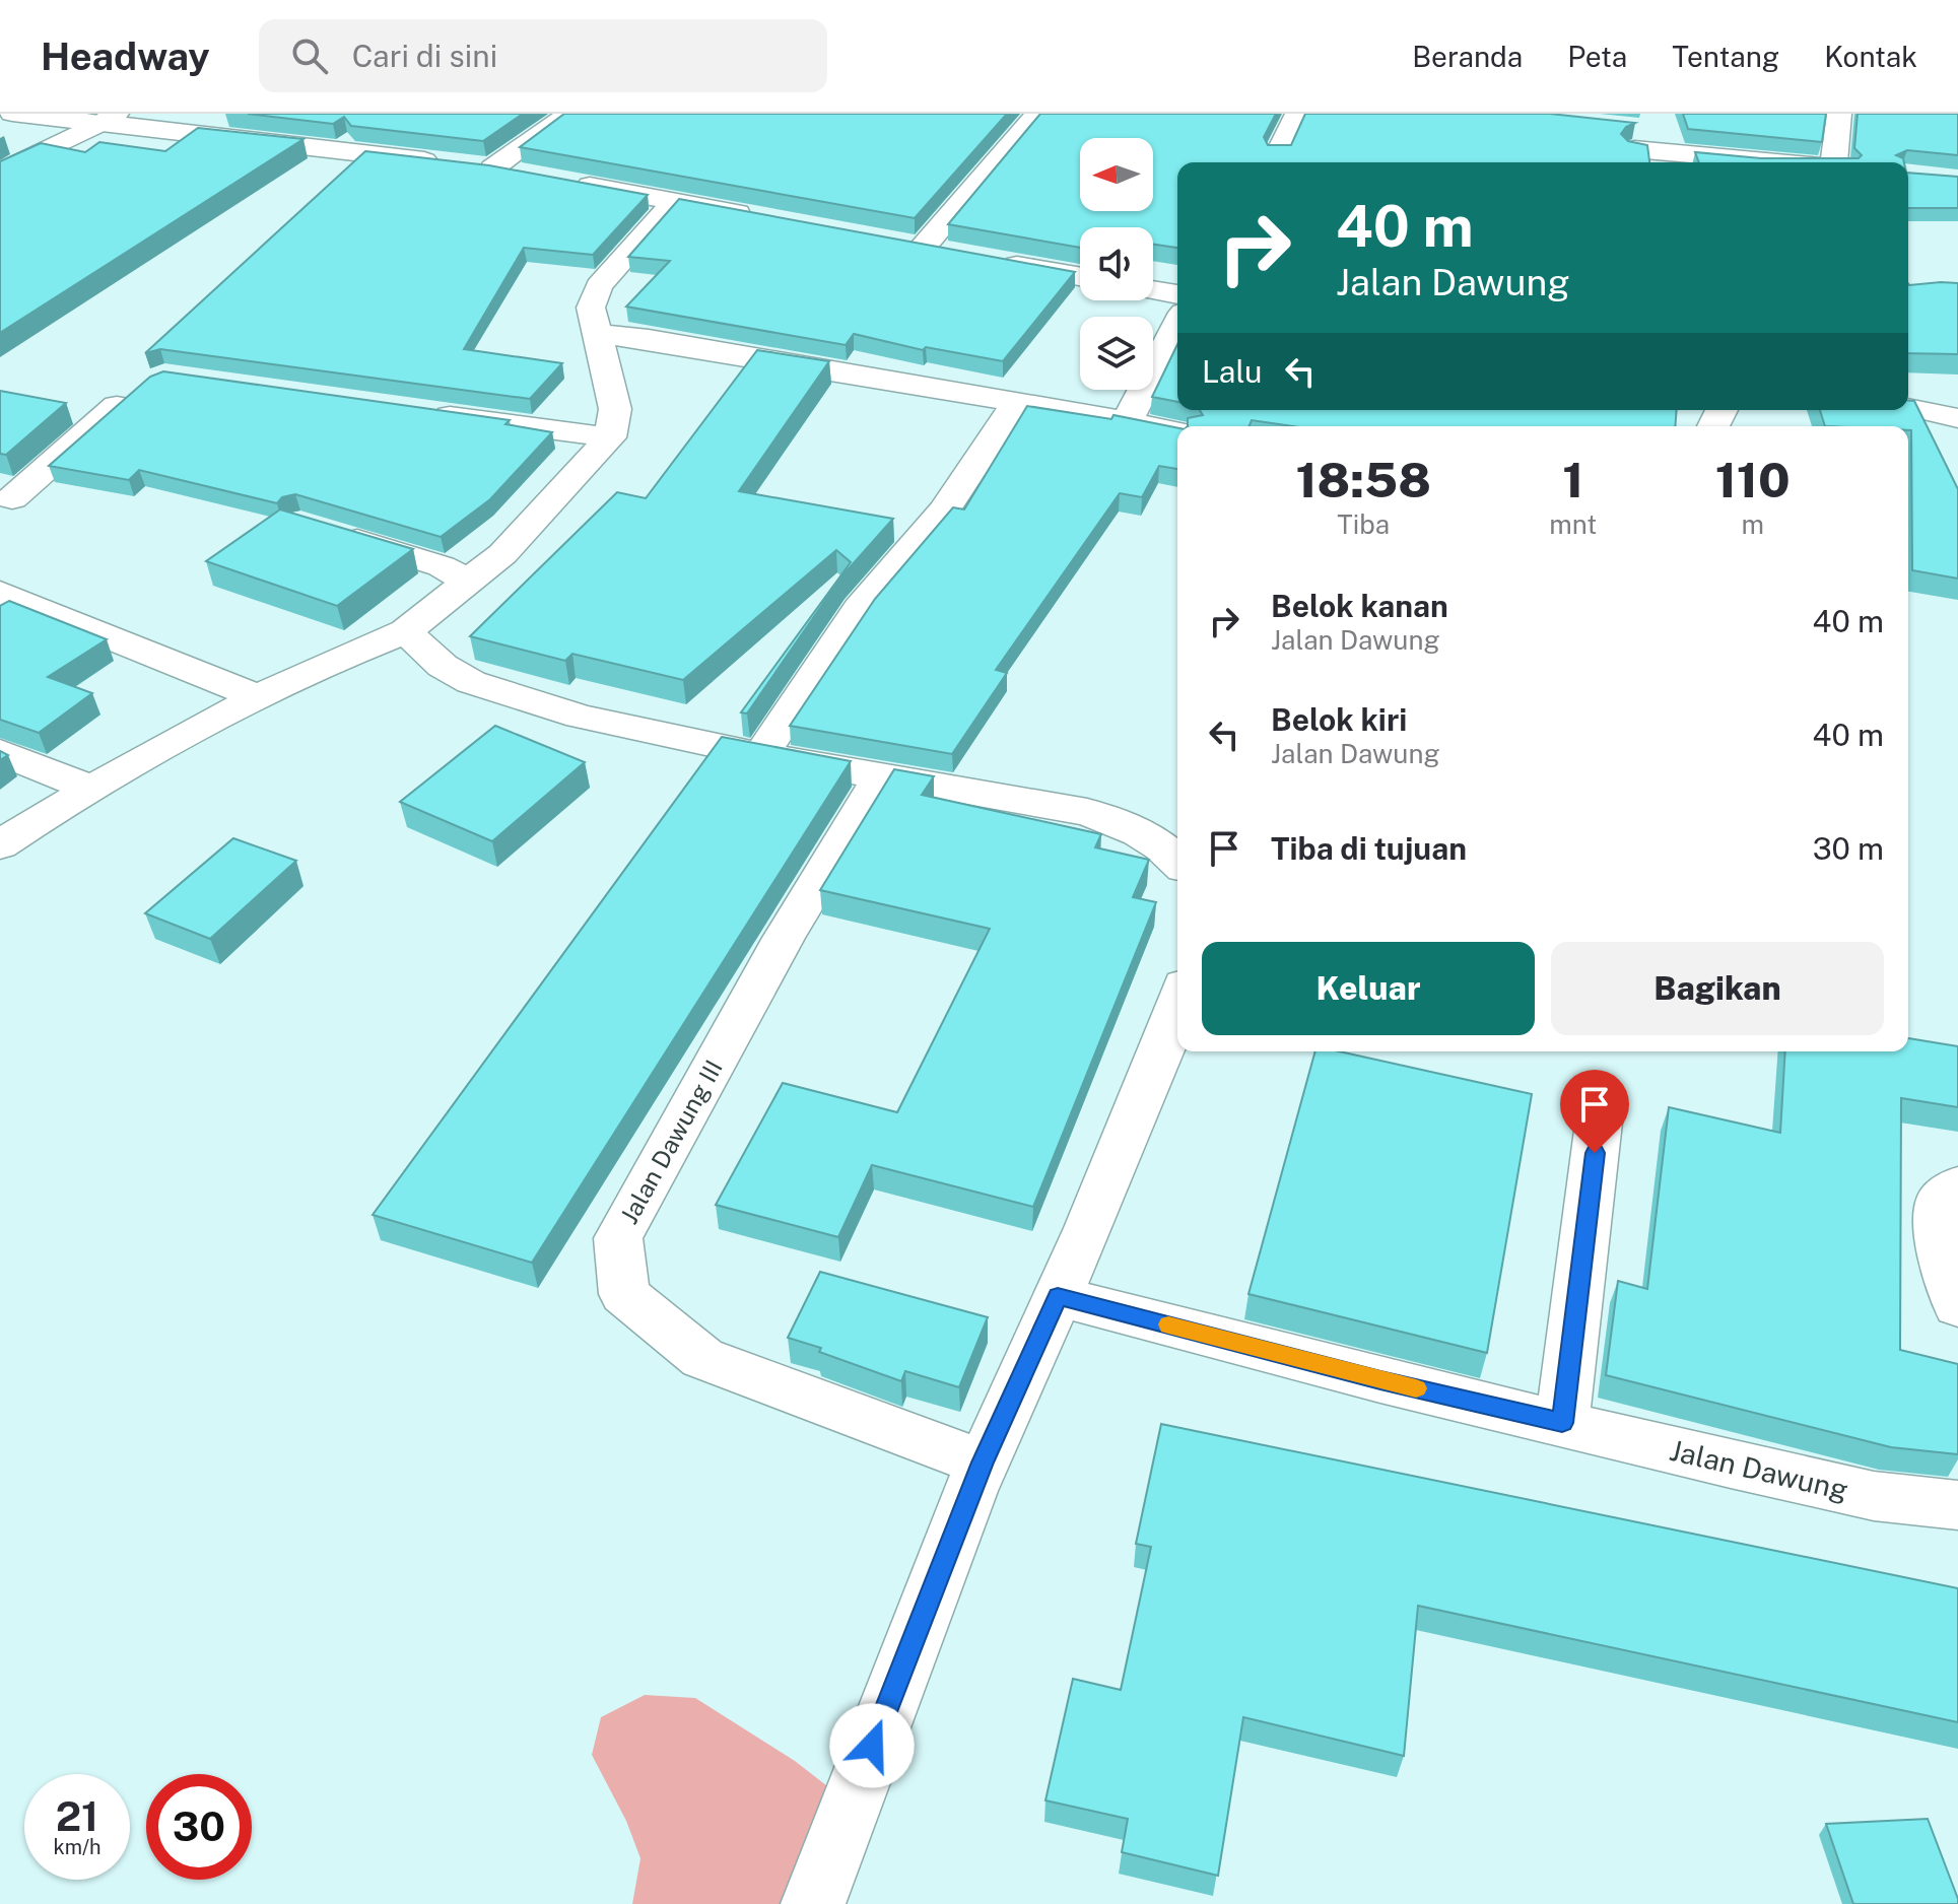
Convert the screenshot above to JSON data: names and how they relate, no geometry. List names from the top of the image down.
{
  "streets": {
    "street": ["Jalan Dawung III", "Jalan Dawung"]
  },
  "north": "left",
  "page": {
    "header": "Headway",
    "search": "Cari di sini",
    "nav": [
      "Beranda",
      "Peta",
      "Tentang",
      "Kontak"
    ],
    "turn": ["40 m", "Jalan Dawung"],
    "then": "Lalu",
    "eta": [
      "18:58",
      "Tiba",
      "1",
      "mnt",
      "110",
      "m"
    ],
    "list": [
      {
        "name": "Belok kanan",
        "note": "Jalan Dawung",
        "value": "40 m"
      },
      {
        "name": "Belok kiri",
        "note": "Jalan Dawung",
        "value": "40 m"
      },
      {
        "name": "Tiba di tujuan",
        "value": "30 m"
      }
    ],
    "buttons": ["Keluar", "Bagikan"],
    "speed": "21 km/h",
    "limit": "30"
  }
}
